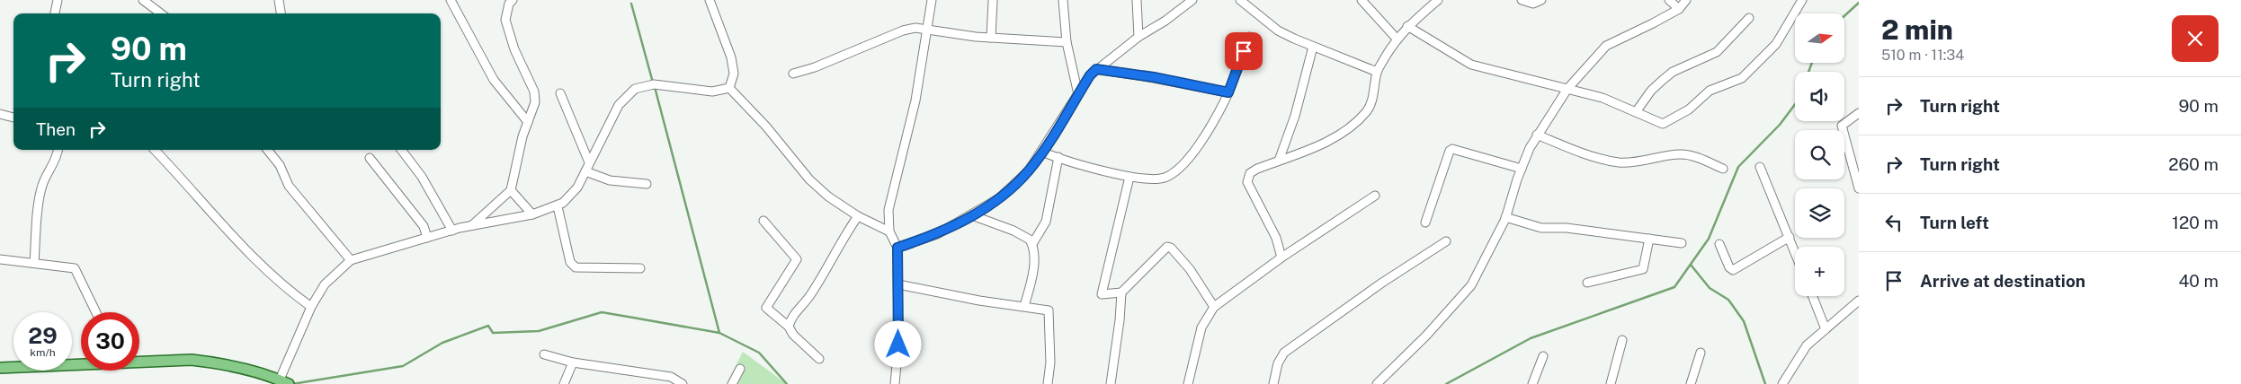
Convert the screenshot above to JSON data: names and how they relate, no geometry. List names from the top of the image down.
{
  "north": "right",
  "page": {
    "heading": ["2 min", "510 m · 11:34"],
    "map_buttons": "+",
    "turn": ["90 m", "Turn right"],
    "list": [
      {
        "name": "Turn right",
        "value": "90 m"
      },
      {
        "name": "Turn right",
        "value": "260 m"
      },
      {
        "name": "Turn left",
        "value": "120 m"
      },
      {
        "name": "Arrive at destination",
        "value": "40 m"
      }
    ],
    "then": "Then",
    "speed": "29 km/h",
    "limit": "30"
  }
}
